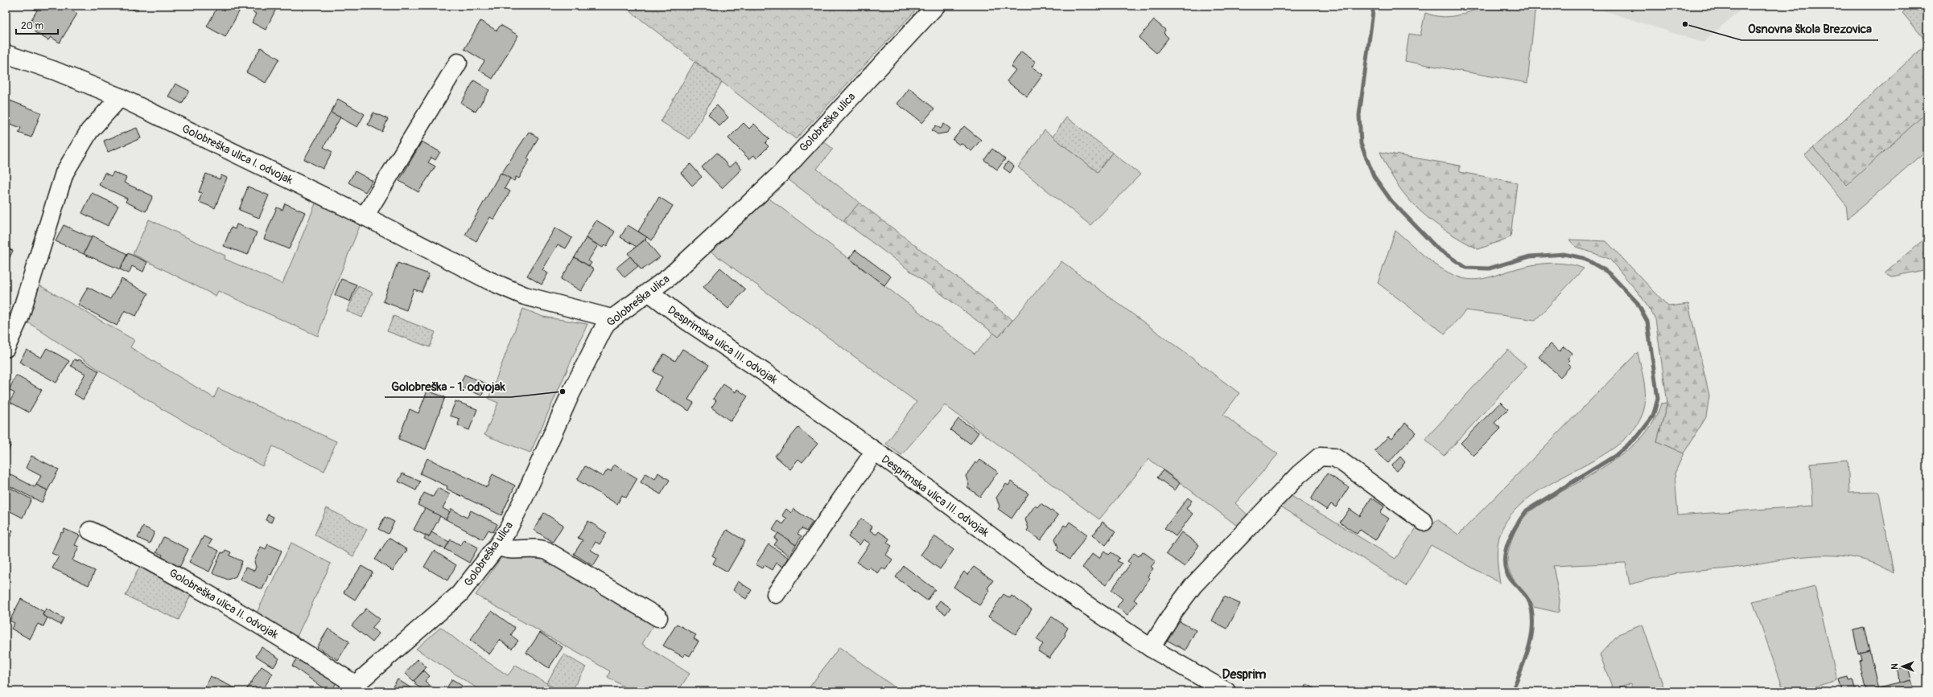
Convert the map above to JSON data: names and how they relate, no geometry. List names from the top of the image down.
{
  "streets": {
    "street": [
      "Golobreška ulica",
      "Golobreška ulica I. odvojak",
      "Desprimska ulica III. odvojak",
      "Golobreška ulica II. odvojak"
    ]
  },
  "crossings": [
    ["Golobreška ulica", "Golobreška ulica I. odvojak"],
    ["Golobreška ulica", "Desprimska ulica III. odvojak"],
    ["Golobreška ulica", "Golobreška ulica II. odvojak"]
  ],
  "districts": ["Desprim"],
  "places": ["Osnovna škola Brezovica", "Golobreška - 1. odvojak"],
  "scale_bar": "20 m",
  "north": "left"
}
